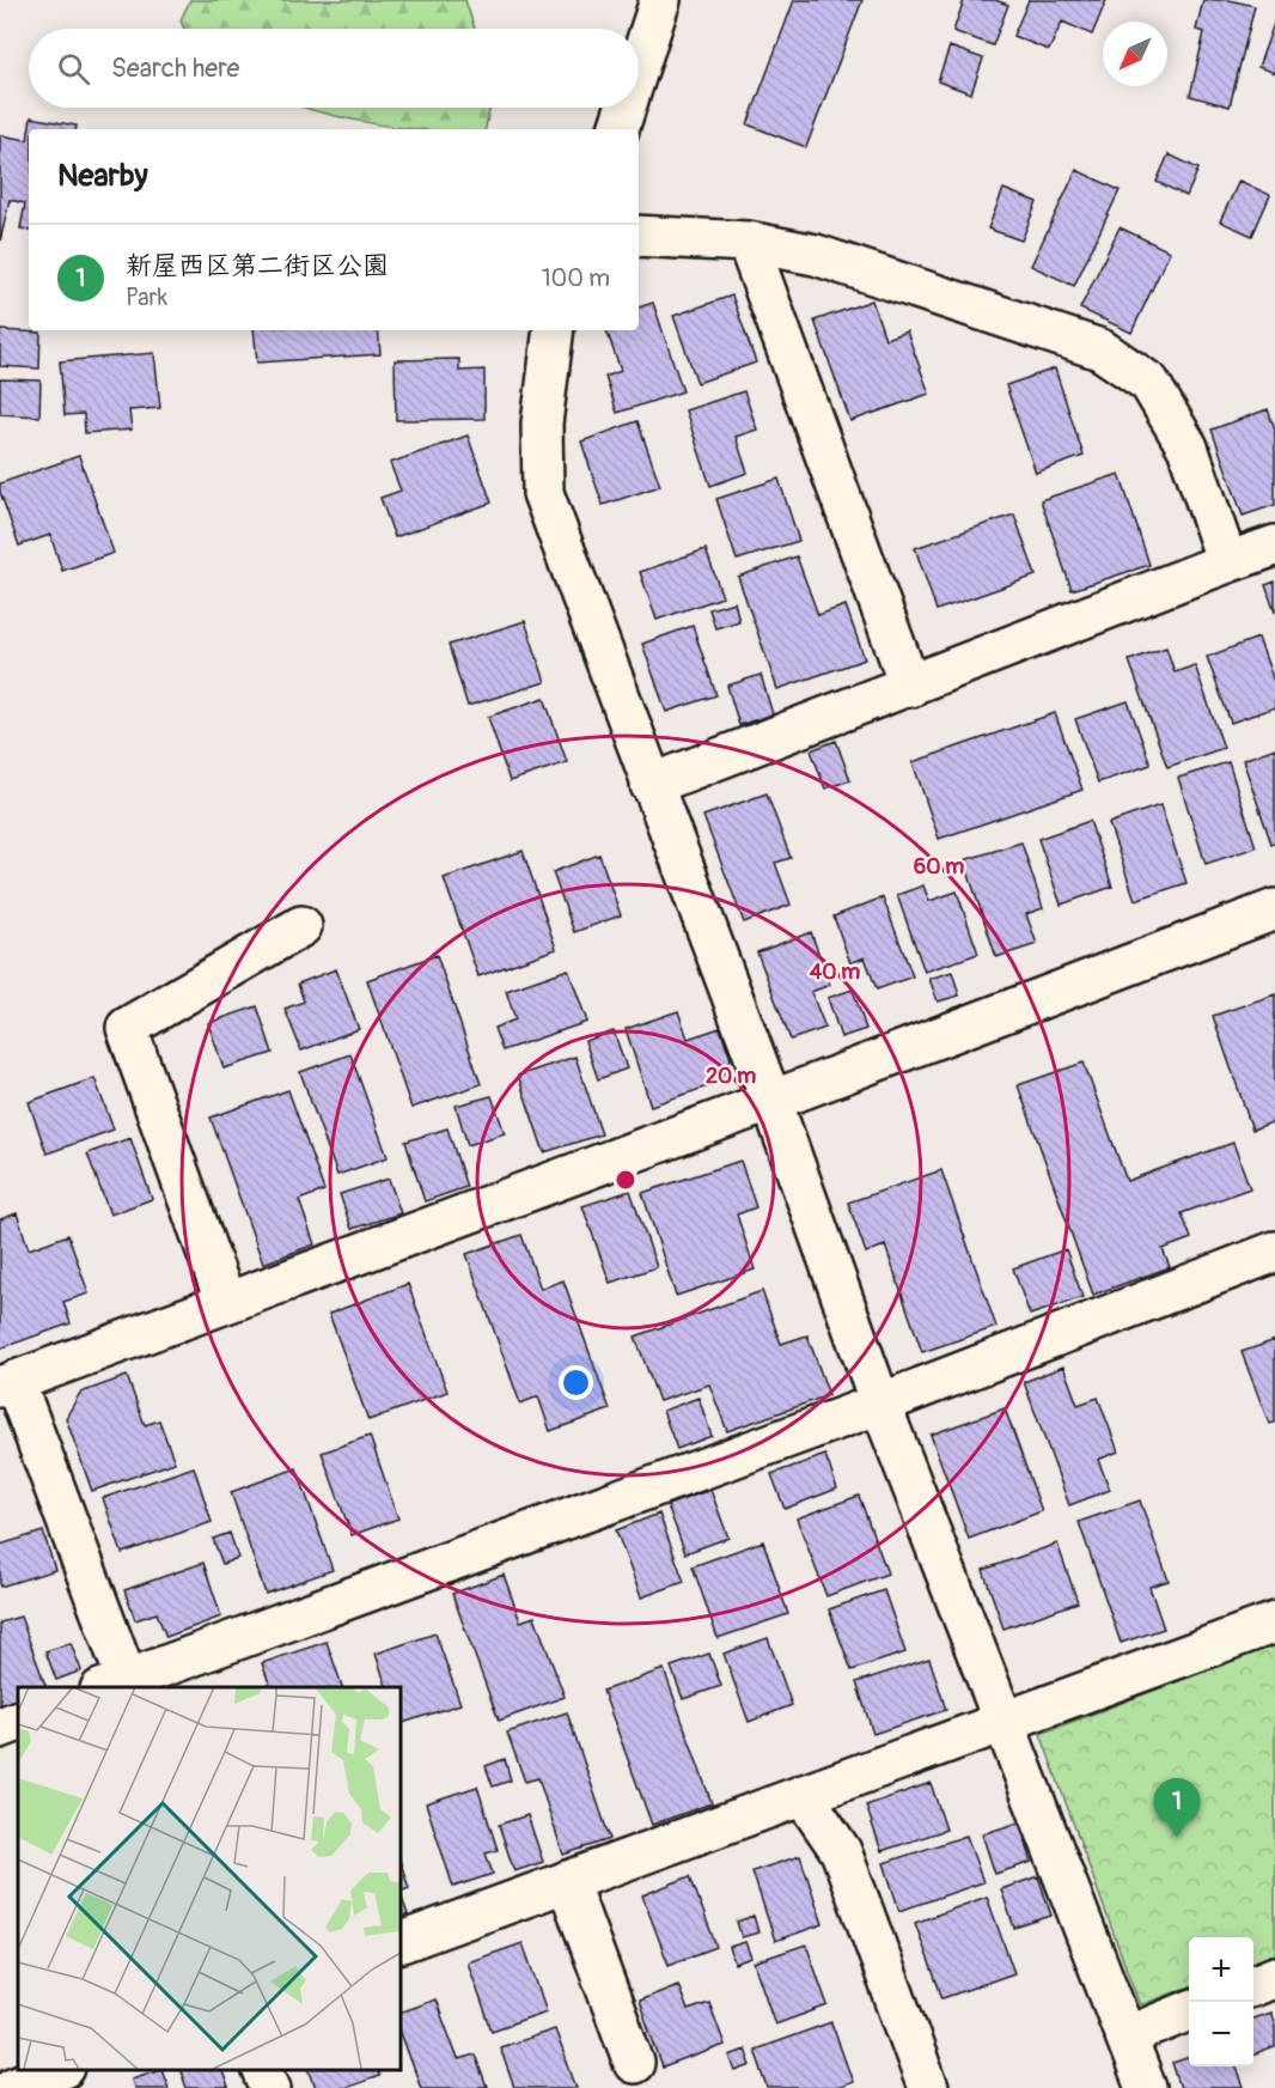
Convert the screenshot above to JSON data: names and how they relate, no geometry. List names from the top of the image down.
{
  "north": "bottom left",
  "page": {
    "search": "Search here",
    "heading": "Nearby",
    "list": [
      {
        "mark": "1",
        "name": "新屋西区第二街区公園",
        "note": "Park",
        "value": "100 m"
      }
    ],
    "pins": "1",
    "map_buttons": ["+", "−"]
  },
  "rings": ["60 m", "40 m", "20 m"]
}
